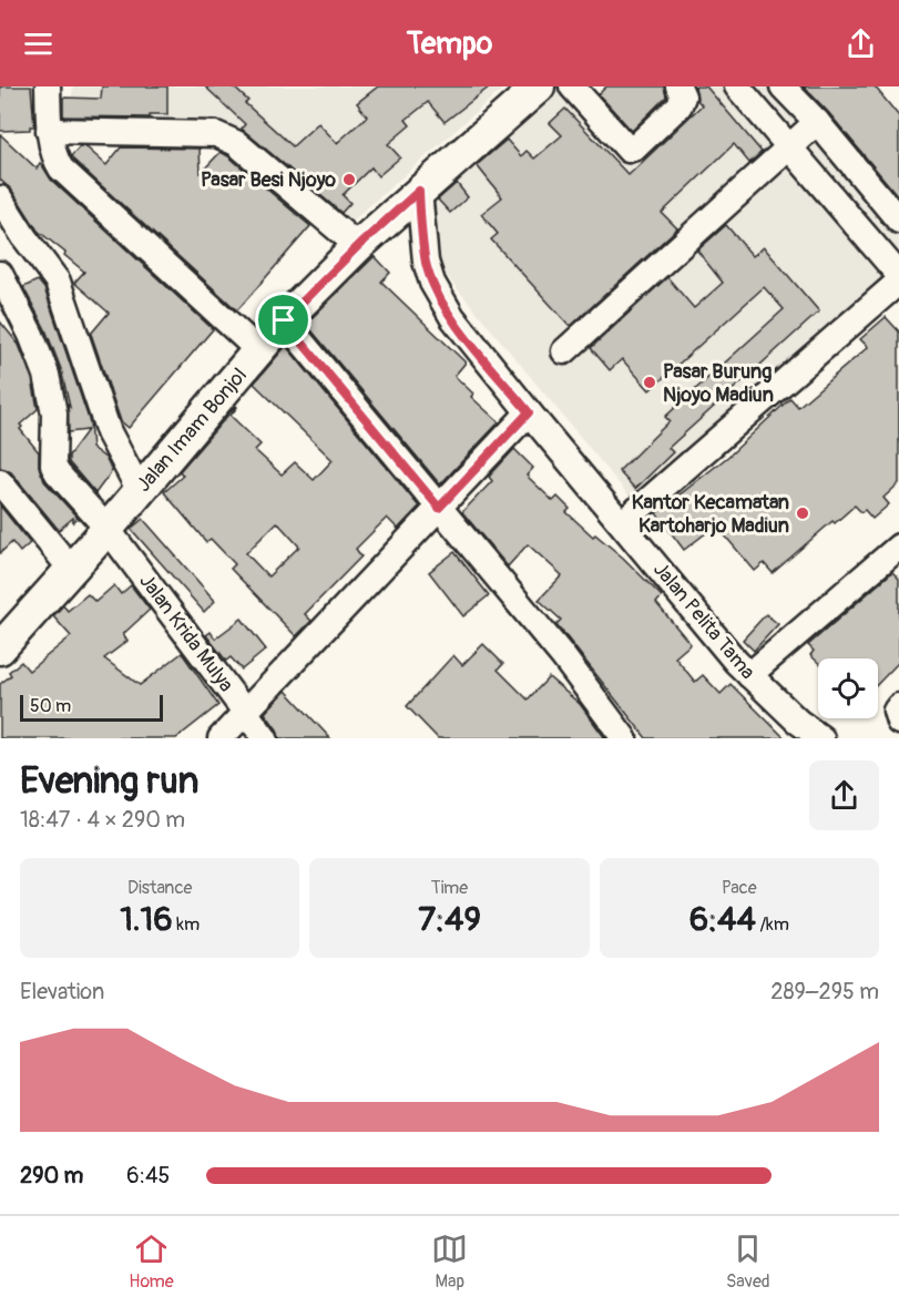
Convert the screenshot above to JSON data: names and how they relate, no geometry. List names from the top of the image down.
{
  "streets": {
    "main road": ["Jalan Imam Bonjol"],
    "street": ["Jalan Pelita Tama", "Jalan Krida Mulya"]
  },
  "crossings": [
    ["Jalan Imam Bonjol", "Jalan Pelita Tama"],
    ["Jalan Imam Bonjol", "Jalan Krida Mulya"]
  ],
  "places": ["Pasar Besi Njoyo", "Pasar Burung Njoyo Madiun", "Kantor Kecamatan Kartoharjo Madiun"],
  "scale_bar": "50 m",
  "page": {
    "header": "Tempo",
    "scale": "50 m",
    "heading": ["Evening run", "18:47 · 4 × 290 m"],
    "stats": [
      ["Distance", "1.16 km"],
      ["Time", "7:49"],
      ["Pace", "6:44 /km"]
    ],
    "chart": ["Elevation", "289–295 m"],
    "list": [
      {
        "name": "290 m",
        "note": "6:45"
      }
    ],
    "tabs": ["Home", "Map", "Saved"]
  }
}
